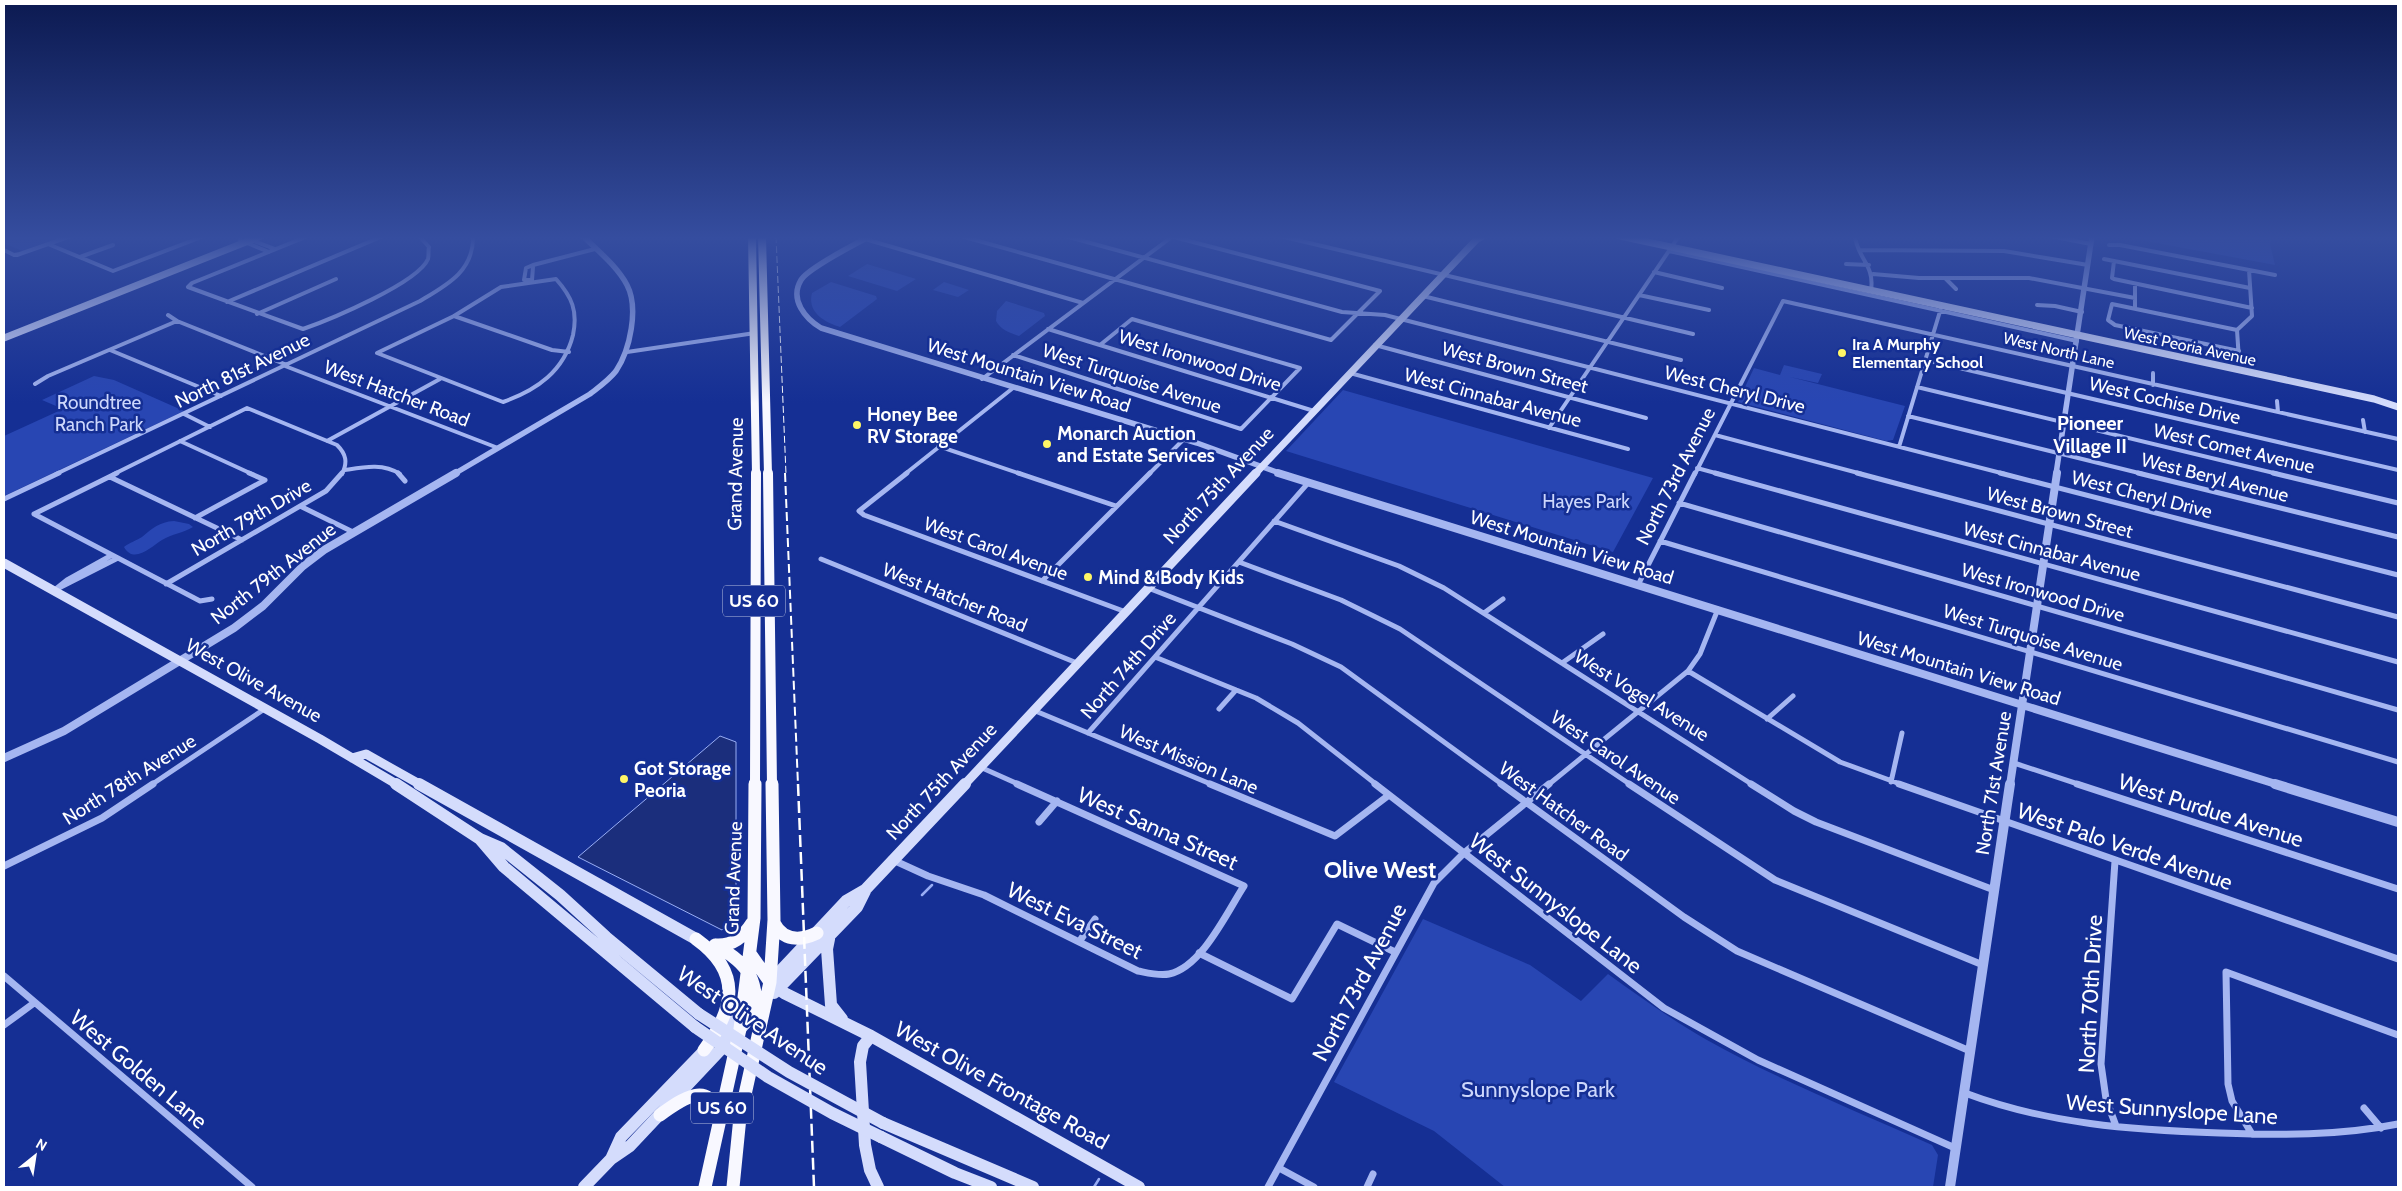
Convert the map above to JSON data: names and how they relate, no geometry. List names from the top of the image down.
{
  "streets": {
    "highway": ["Grand Avenue", "US 60"],
    "main road": [
      "West Peoria Avenue",
      "North 75th Avenue",
      "West Olive Avenue",
      "West Olive Frontage Road"
    ],
    "street": [
      "West North Lane",
      "West Ironwood Drive",
      "West Brown Street",
      "North 81st Avenue",
      "West Mountain View Road",
      "West Turquoise Avenue",
      "West Cheryl Drive",
      "West Hatcher Road",
      "West Cinnabar Avenue",
      "West Cochise Drive",
      "West Comet Avenue",
      "North 73rd Avenue",
      "West Beryl Avenue",
      "North 79th Drive",
      "West Carol Avenue",
      "North 79th Avenue",
      "North 74th Drive",
      "West Vogel Avenue",
      "West Mission Lane",
      "North 78th Avenue",
      "North 71st Avenue",
      "West Purdue Avenue",
      "West Sanna Street",
      "West Palo Verde Avenue",
      "West Sunnyslope Lane",
      "West Eva Street",
      "North 70th Drive",
      "West Golden Lane"
    ]
  },
  "crossings": [
    ["West Peoria Avenue", "North 71st Avenue"],
    ["West North Lane", "North 73rd Avenue"],
    ["West North Lane", "North 71st Avenue"],
    ["West Ironwood Drive", "West Turquoise Avenue"],
    ["West Ironwood Drive", "North 73rd Avenue"],
    ["West Ironwood Drive", "North 75th Avenue"],
    ["West Ironwood Drive", "North 71st Avenue"],
    ["West Brown Street", "North 73rd Avenue"],
    ["West Brown Street", "North 75th Avenue"],
    ["West Brown Street", "North 71st Avenue"],
    ["North 81st Avenue", "West Hatcher Road"],
    ["West Mountain View Road", "North 73rd Avenue"],
    ["West Mountain View Road", "North 75th Avenue"],
    ["West Mountain View Road", "North 74th Drive"],
    ["West Mountain View Road", "North 71st Avenue"],
    ["West Turquoise Avenue", "North 73rd Avenue"],
    ["West Turquoise Avenue", "North 71st Avenue"],
    ["West Cheryl Drive", "North 73rd Avenue"],
    ["West Cheryl Drive", "North 75th Avenue"],
    ["West Cheryl Drive", "North 71st Avenue"],
    ["West Hatcher Road", "North 73rd Avenue"],
    ["West Hatcher Road", "North 75th Avenue"],
    ["West Hatcher Road", "North 79th Avenue"],
    ["West Hatcher Road", "North 74th Drive"],
    ["West Hatcher Road", "North 71st Avenue"],
    ["West Cinnabar Avenue", "North 73rd Avenue"],
    ["West Cinnabar Avenue", "North 75th Avenue"],
    ["West Cinnabar Avenue", "North 71st Avenue"],
    ["West Cochise Drive", "North 71st Avenue"],
    ["West Comet Avenue", "North 71st Avenue"],
    ["Grand Avenue", "North 75th Avenue"],
    ["Grand Avenue", "US 60"],
    ["Grand Avenue", "West Olive Frontage Road"],
    ["North 73rd Avenue", "West Carol Avenue"],
    ["North 73rd Avenue", "West Vogel Avenue"],
    ["North 73rd Avenue", "West Palo Verde Avenue"],
    ["North 73rd Avenue", "West Sunnyslope Lane"],
    ["West Beryl Avenue", "North 71st Avenue"],
    ["North 75th Avenue", "West Carol Avenue"],
    ["North 75th Avenue", "West Mission Lane"],
    ["North 75th Avenue", "West Sanna Street"],
    ["North 75th Avenue", "West Eva Street"],
    ["North 75th Avenue", "West Olive Frontage Road"],
    ["West Carol Avenue", "North 74th Drive"],
    ["West Carol Avenue", "North 71st Avenue"],
    ["North 79th Avenue", "West Olive Avenue"],
    ["North 74th Drive", "West Vogel Avenue"],
    ["North 74th Drive", "West Mission Lane"],
    ["North 74th Drive", "West Sunnyslope Lane"],
    ["West Olive Avenue", "North 78th Avenue"],
    ["West Vogel Avenue", "North 71st Avenue"],
    ["West Mission Lane", "West Sunnyslope Lane"],
    ["North 71st Avenue", "West Purdue Avenue"],
    ["North 71st Avenue", "West Palo Verde Avenue"],
    ["North 71st Avenue", "West Sunnyslope Lane"],
    ["West Sanna Street", "West Eva Street"],
    ["West Palo Verde Avenue", "North 70th Drive"],
    ["West Sunnyslope Lane", "North 70th Drive"]
  ],
  "districts": ["Pioneer Village II", "Olive West"],
  "parks": ["Roundtree Ranch Park", "Hayes Park", "Sunnyslope Park"],
  "places": [
    "Ira A Murphy Elementary School",
    "Honey Bee RV Storage",
    "Monarch Auction and Estate Services",
    "Mind & Body Kids",
    "Got Storage Peoria"
  ],
  "north": "top right"
}
